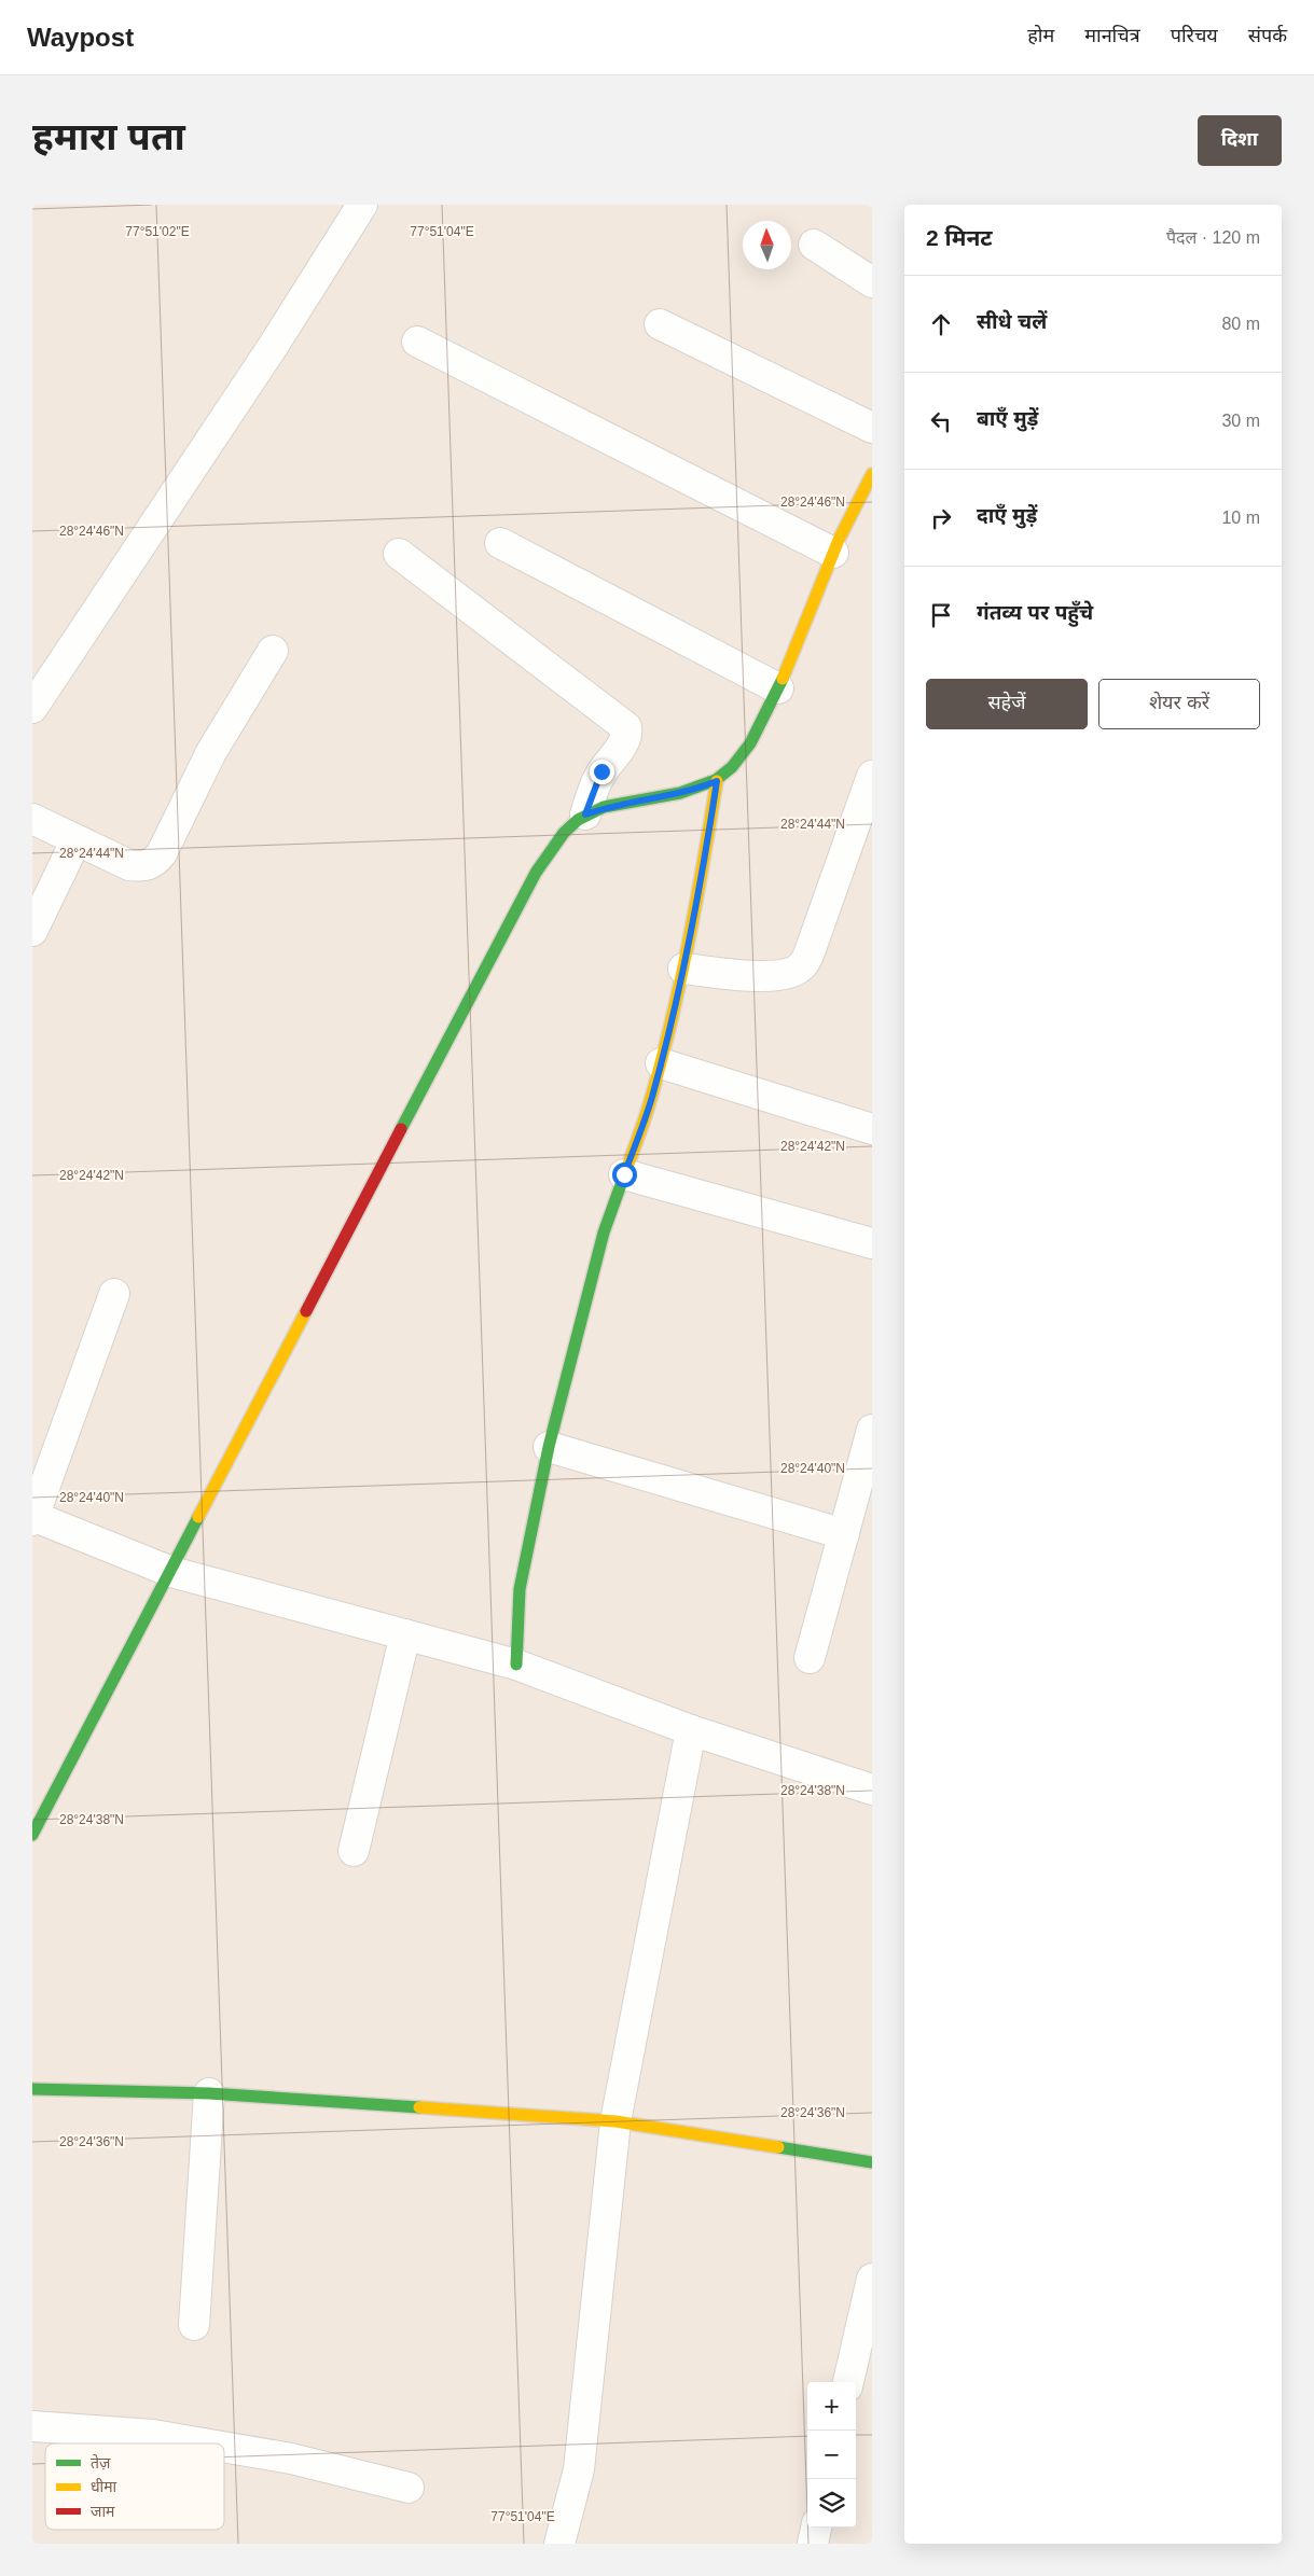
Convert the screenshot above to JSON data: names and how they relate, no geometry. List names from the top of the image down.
{
  "legend": ["तेज़", "धीमा", "जाम"],
  "north": "top",
  "page": {
    "header": "Waypost",
    "nav": [
      "होम",
      "मानचित्र",
      "परिचय",
      "संपर्क"
    ],
    "title": "हमारा पता",
    "buttons": [
      "दिशा",
      ["सहेजें", "शेयर करें"]
    ],
    "heading": ["2 मिनट", "पैदल · 120 m"],
    "list": [
      ["सीधे चलें", "80 m"],
      ["बाएँ मुड़ें", "30 m"],
      ["दाएँ मुड़ें", "10 m"],
      "गंतव्य पर पहुँचे"
    ],
    "map_buttons": ["+", "−"]
  },
  "coordinates": [
    "77°51'02\"E",
    "77°51'04\"E",
    "28°24'46\"N",
    "28°24'44\"N",
    "28°24'42\"N",
    "28°24'40\"N",
    "28°24'38\"N",
    "28°24'36\"N"
  ]
}
